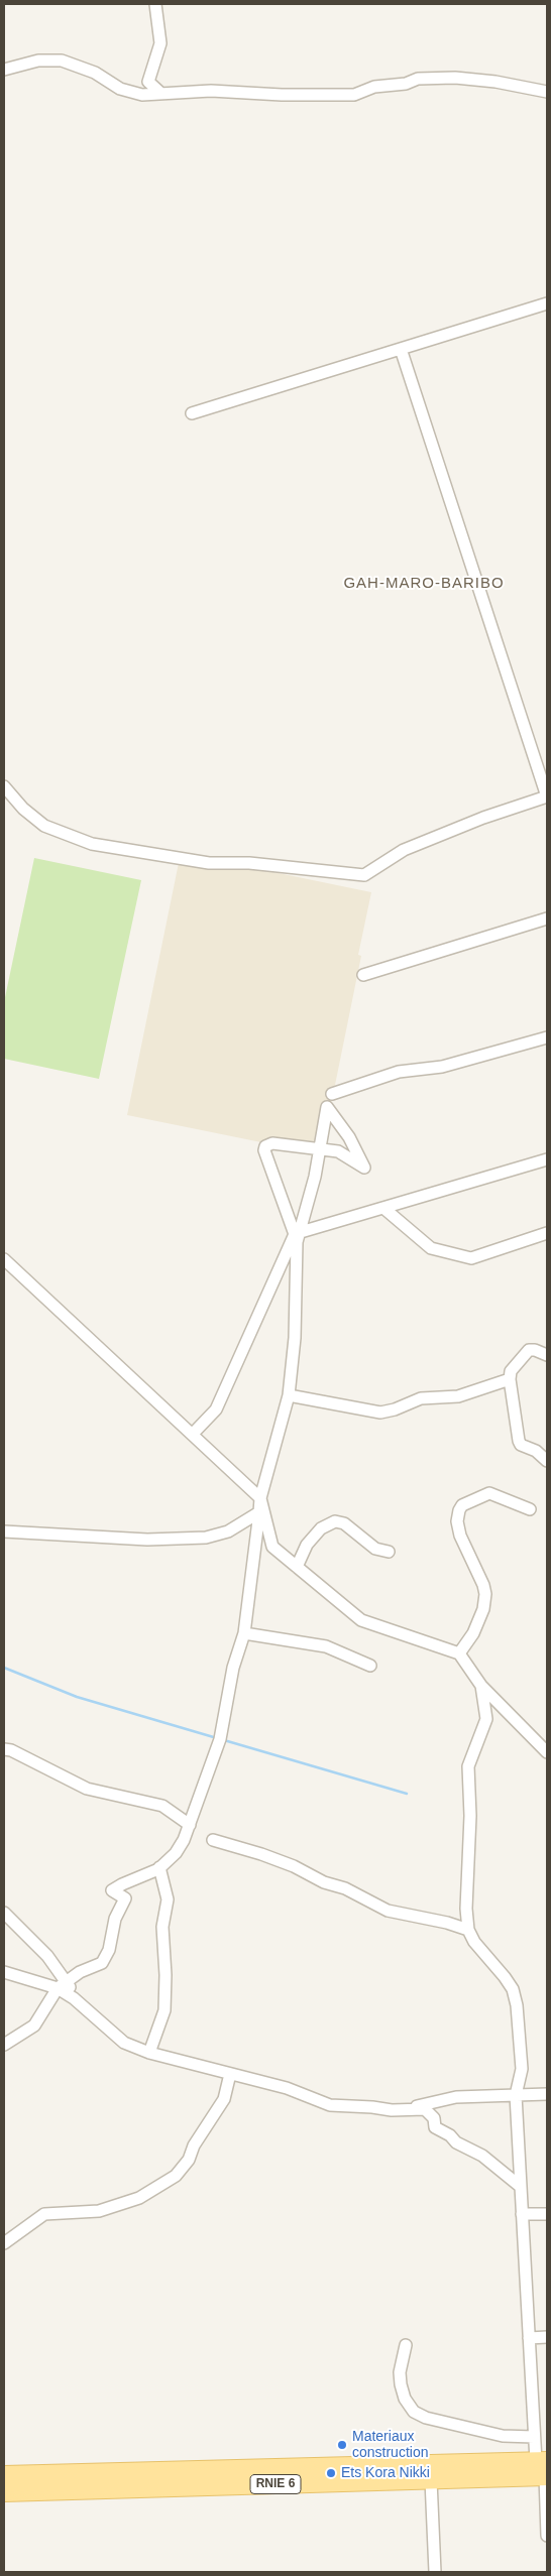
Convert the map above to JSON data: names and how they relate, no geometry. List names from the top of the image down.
{
  "streets": {
    "main road": ["RNIE 6"]
  },
  "districts": ["GAH-MARO-BARIBO"],
  "places": ["Materiaux construction", "Ets Kora Nikki"]
}
